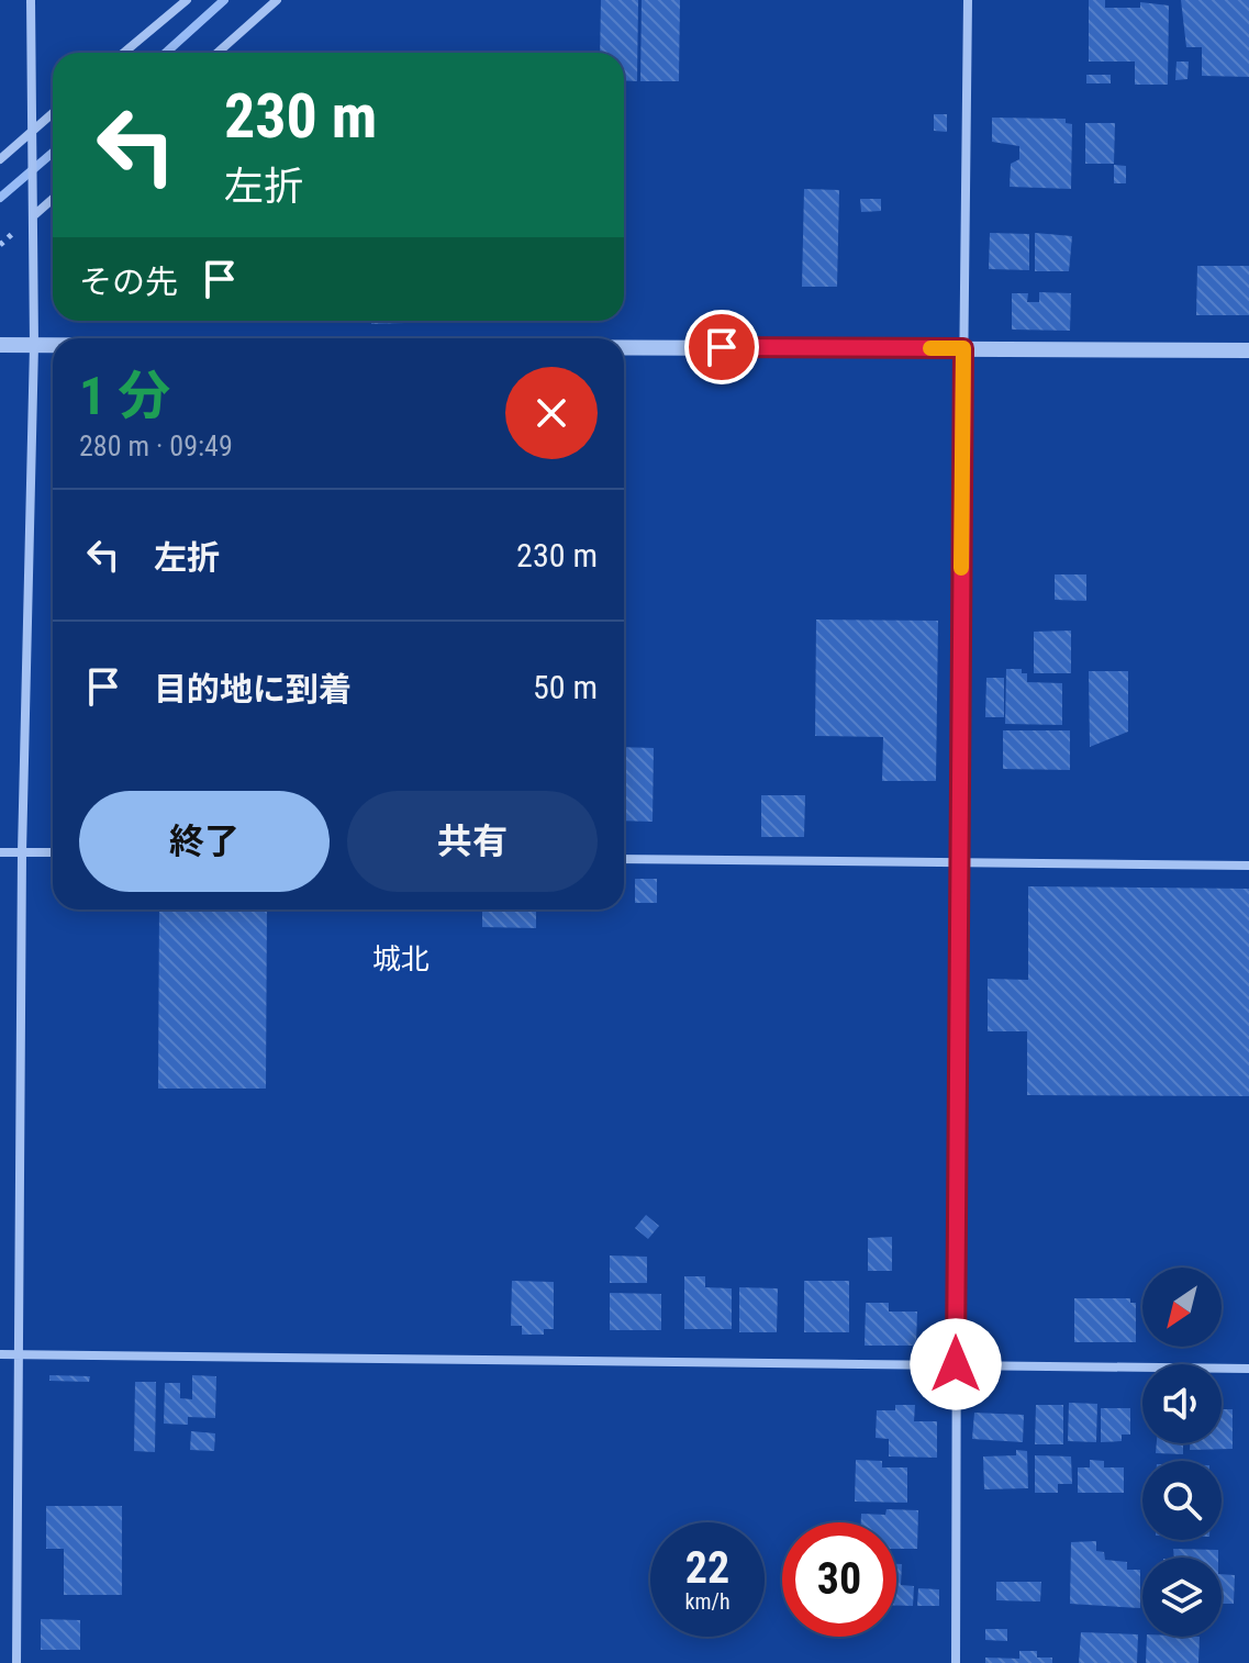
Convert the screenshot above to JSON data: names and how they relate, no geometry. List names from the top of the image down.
{
  "districts": ["城北"],
  "north": "bottom left",
  "page": {
    "turn": ["230 m", "左折"],
    "then": "その先",
    "heading": ["1 分", "280 m · 09:49"],
    "list": [
      {
        "name": "左折",
        "value": "230 m"
      },
      {
        "name": "目的地に到着",
        "value": "50 m"
      }
    ],
    "buttons": ["終了", "共有"],
    "speed": "22 km/h",
    "limit": "30"
  }
}
